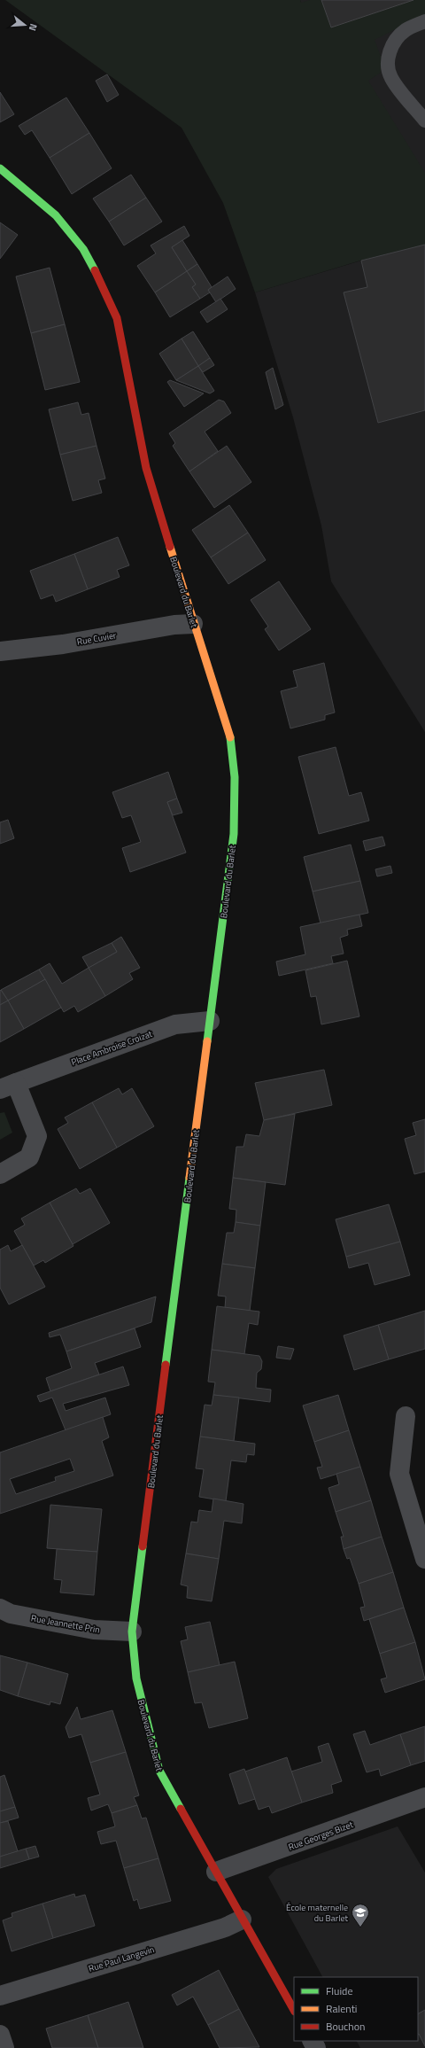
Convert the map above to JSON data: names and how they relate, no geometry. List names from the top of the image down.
{
  "streets": {
    "street": [
      "Boulevard du Barlet",
      "Rue Cuvier",
      "Place Ambroise Croizat",
      "Rue Jeannette Prin",
      "Rue Georges Bizet",
      "Rue Paul Langevin"
    ]
  },
  "crossings": [
    ["Boulevard du Barlet", "Rue Cuvier"],
    ["Boulevard du Barlet", "Place Ambroise Croizat"],
    ["Boulevard du Barlet", "Rue Jeannette Prin"],
    ["Boulevard du Barlet", "Rue Georges Bizet"],
    ["Boulevard du Barlet", "Rue Paul Langevin"]
  ],
  "places": {
    "school or university": ["École maternelle du Barlet"]
  },
  "legend": ["Fluide", "Ralenti", "Bouchon"],
  "north": "right"
}
